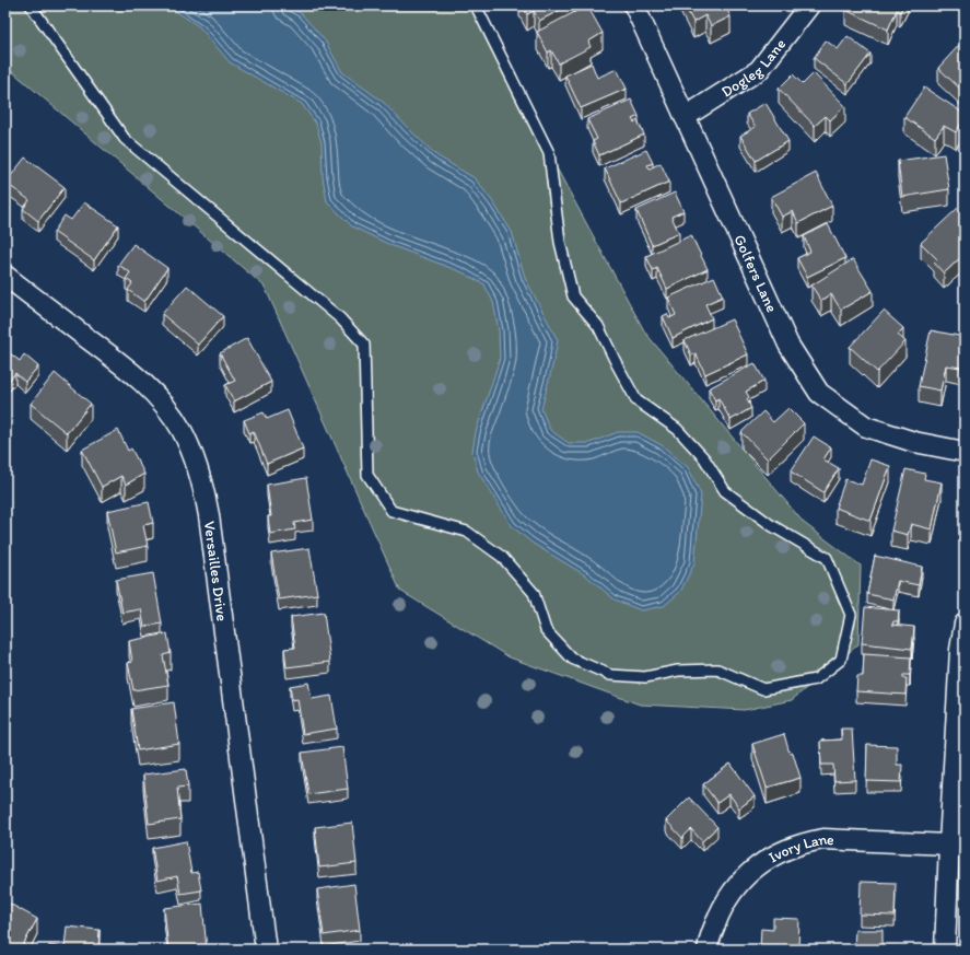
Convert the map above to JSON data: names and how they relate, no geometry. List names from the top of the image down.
{
  "streets": {
    "street": [
      "Dogleg Lane",
      "Golfers Lane",
      "Versailles Drive",
      "Ivory Lane"
    ]
  },
  "crossings": [
    ["Dogleg Lane", "Golfers Lane"]
  ]
}
